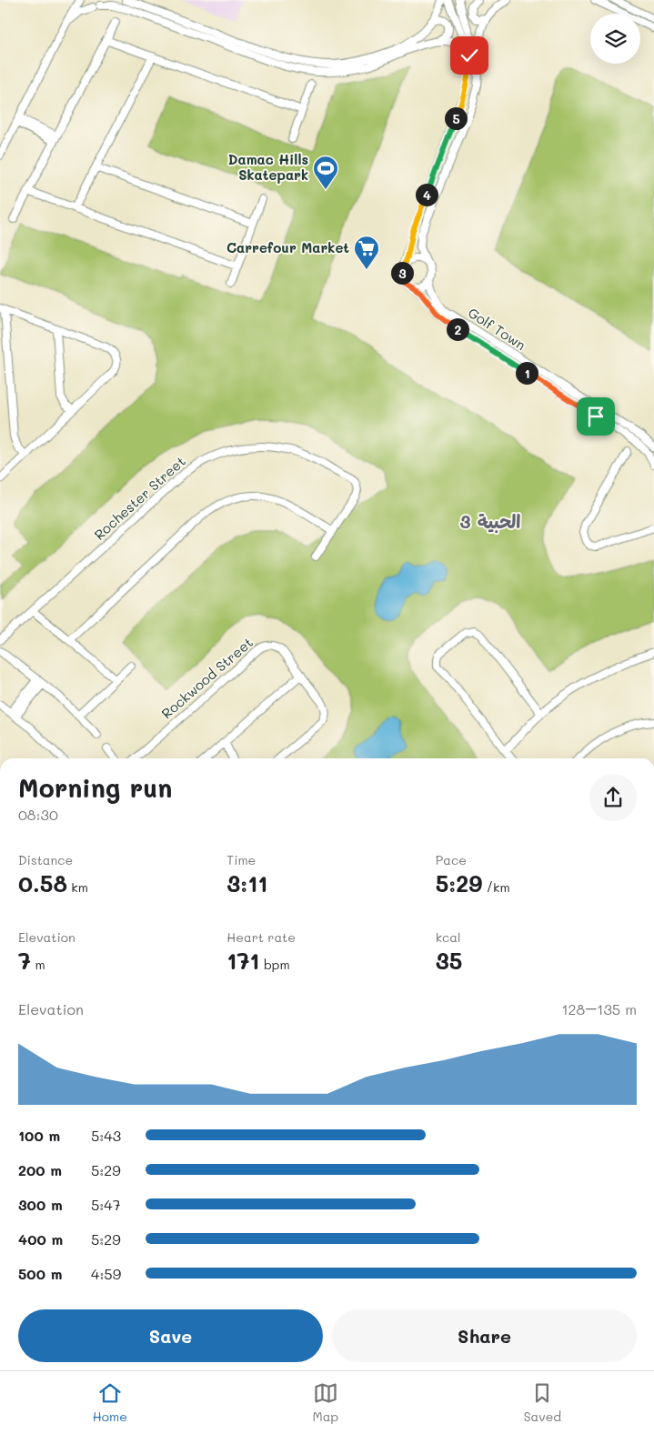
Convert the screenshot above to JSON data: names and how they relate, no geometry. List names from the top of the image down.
{
  "streets": {
    "street": ["Golf Town", "Rochester Street", "Rockwood Street"]
  },
  "districts": ["الحبية 3"],
  "places": {
    "sports": ["Damac Hills Skatepark"],
    "supermarket": ["Carrefour Market"]
  },
  "page": {
    "pins": [
      "5",
      "4",
      "3",
      "2",
      "1"
    ],
    "heading": ["Morning run", "08:30"],
    "stats": [
      ["Distance", "0.58 km"],
      ["Time", "3:11"],
      ["Pace", "5:29 /km"],
      ["Elevation", "7 m"],
      ["Heart rate", "171 bpm"],
      ["kcal", "35"]
    ],
    "chart": ["Elevation", "128–135 m"],
    "list": [
      {
        "name": "100 m",
        "note": "5:43"
      },
      {
        "name": "200 m",
        "note": "5:29"
      },
      {
        "name": "300 m",
        "note": "5:47"
      },
      {
        "name": "400 m",
        "note": "5:29"
      },
      {
        "name": "500 m",
        "note": "4:59"
      }
    ],
    "buttons": ["Save", "Share"],
    "tabs": ["Home", "Map", "Saved"]
  }
}
